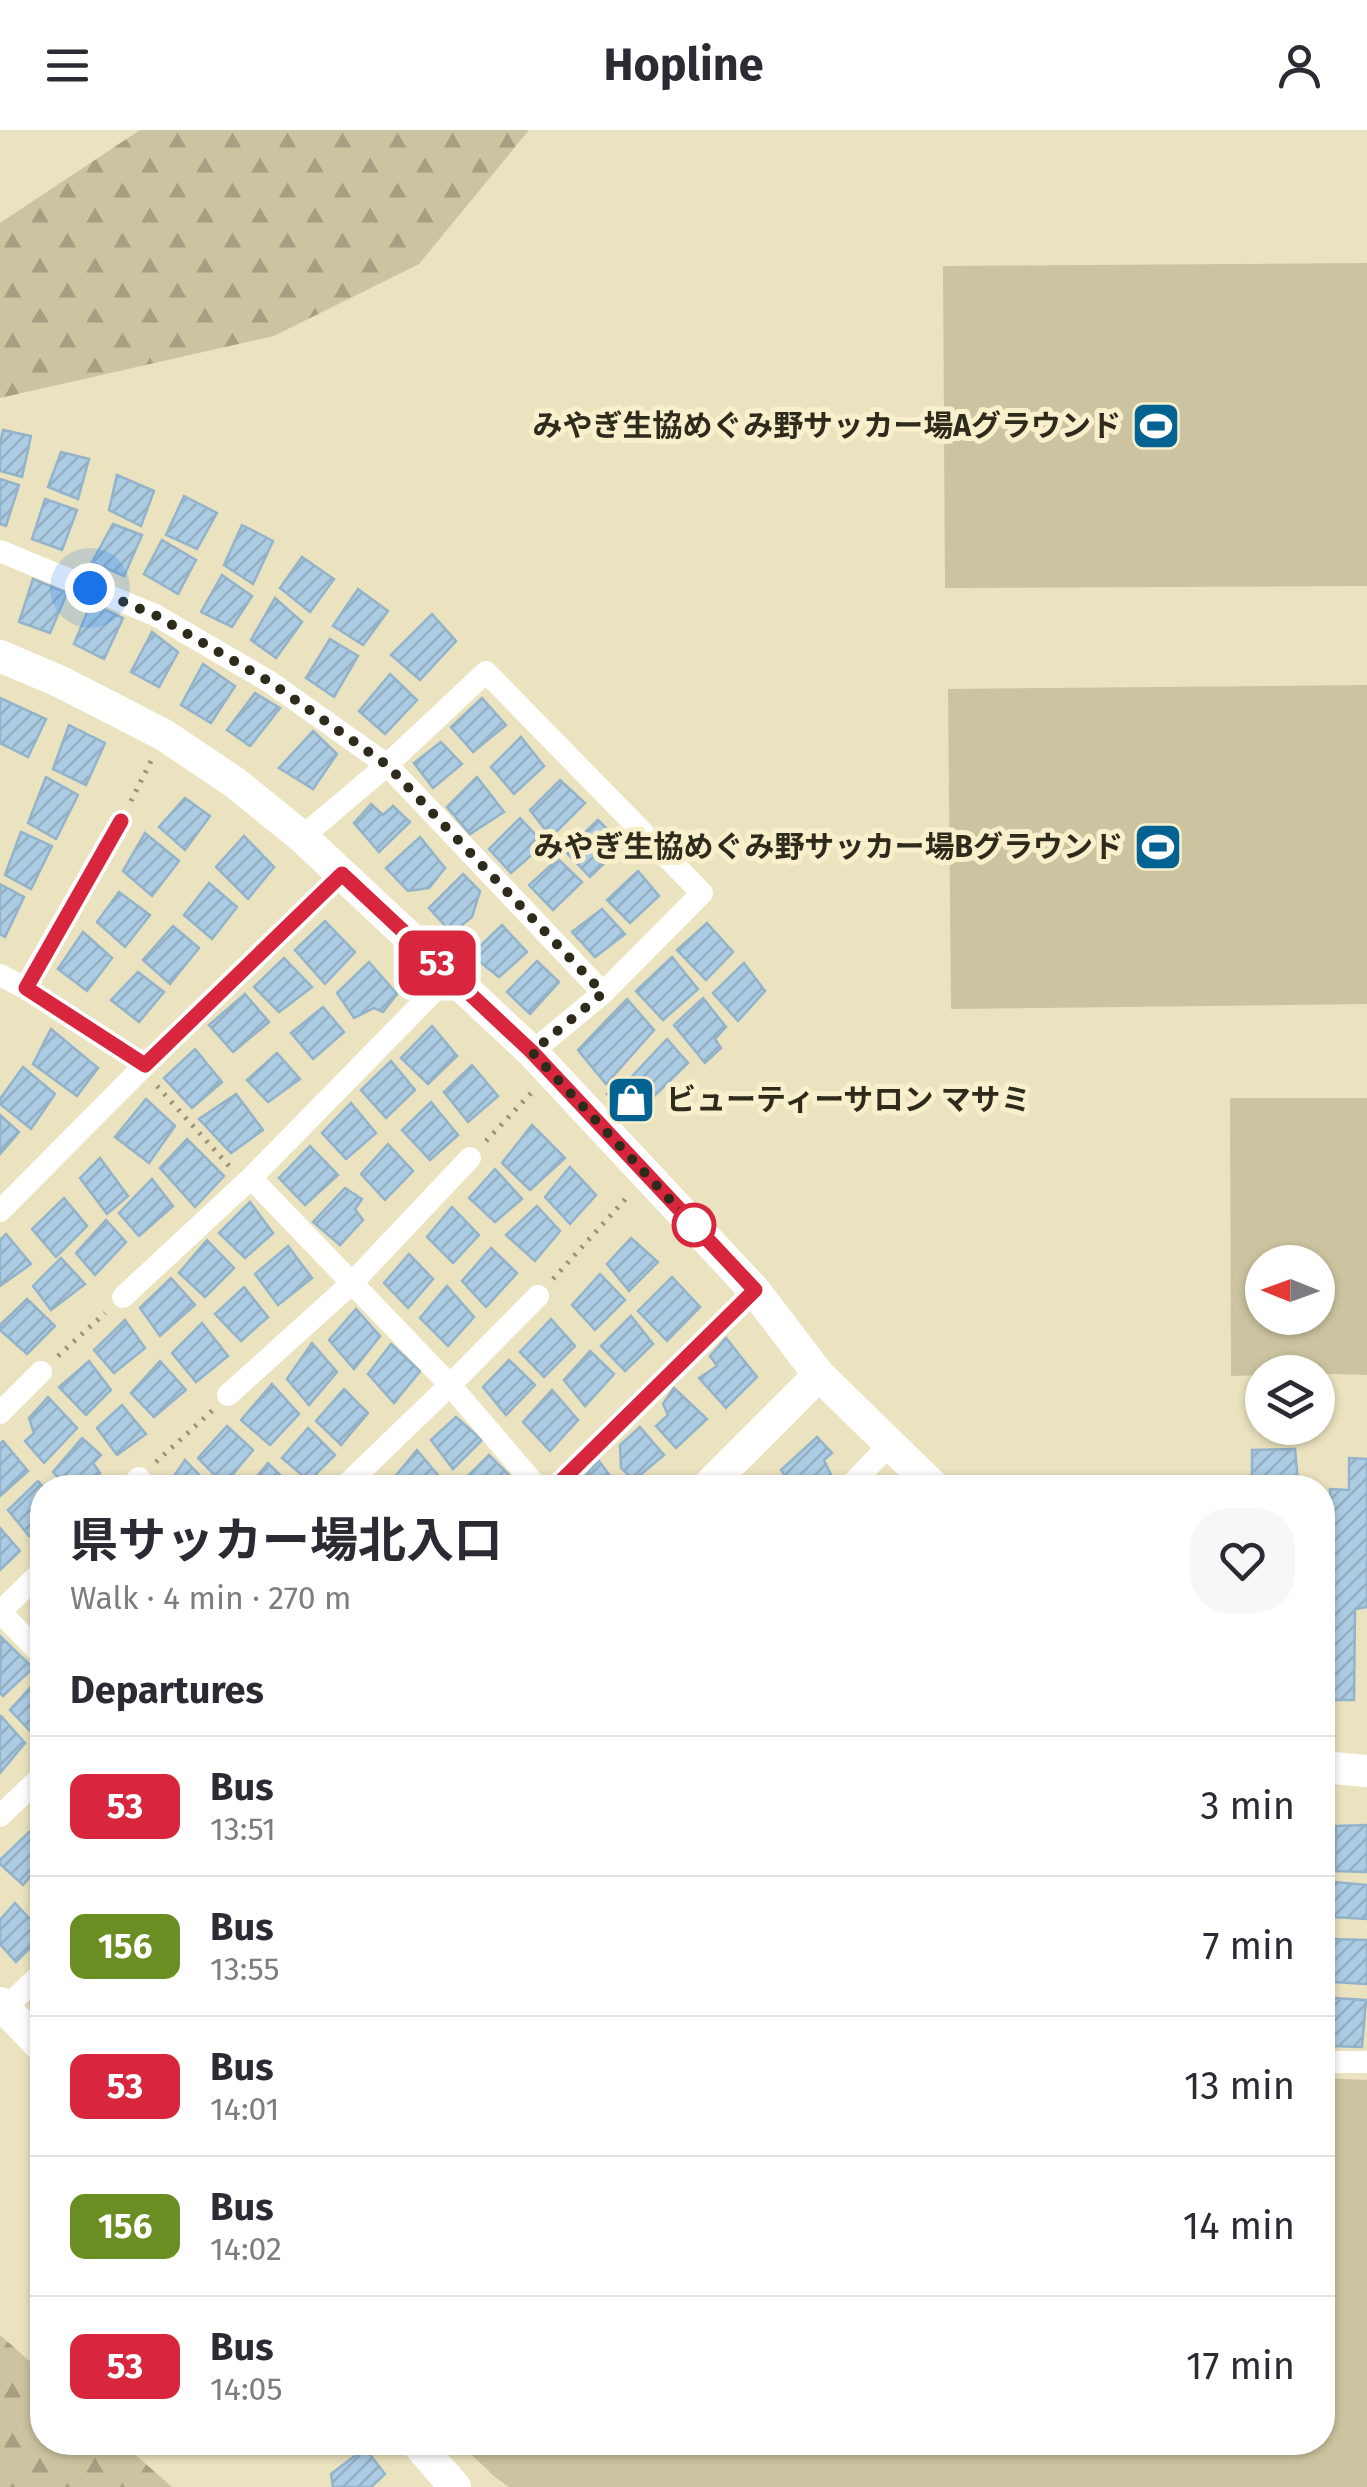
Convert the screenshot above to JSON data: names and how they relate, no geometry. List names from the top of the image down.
{
  "places": {
    "sports": ["みやぎ生協めぐみ野サッカー場Aグラウンド", "みやぎ生協めぐみ野サッカー場Bグラウンド"],
    "shop": ["ビューティーサロン マサミ"]
  },
  "lines": ["bus line 53"],
  "north": "left",
  "page": {
    "header": "Hopline",
    "on_map": "53",
    "heading": [
      ["県サッカー場北入口", "Walk · 4 min · 270 m"],
      "Departures"
    ],
    "list": [
      {
        "mark": "53",
        "name": "Bus",
        "note": "13:51",
        "value": "3 min"
      },
      {
        "mark": "156",
        "name": "Bus",
        "note": "13:55",
        "value": "7 min"
      },
      {
        "mark": "53",
        "name": "Bus",
        "note": "14:01",
        "value": "13 min"
      },
      {
        "mark": "156",
        "name": "Bus",
        "note": "14:02",
        "value": "14 min"
      },
      {
        "mark": "53",
        "name": "Bus",
        "note": "14:05",
        "value": "17 min"
      }
    ]
  }
}
